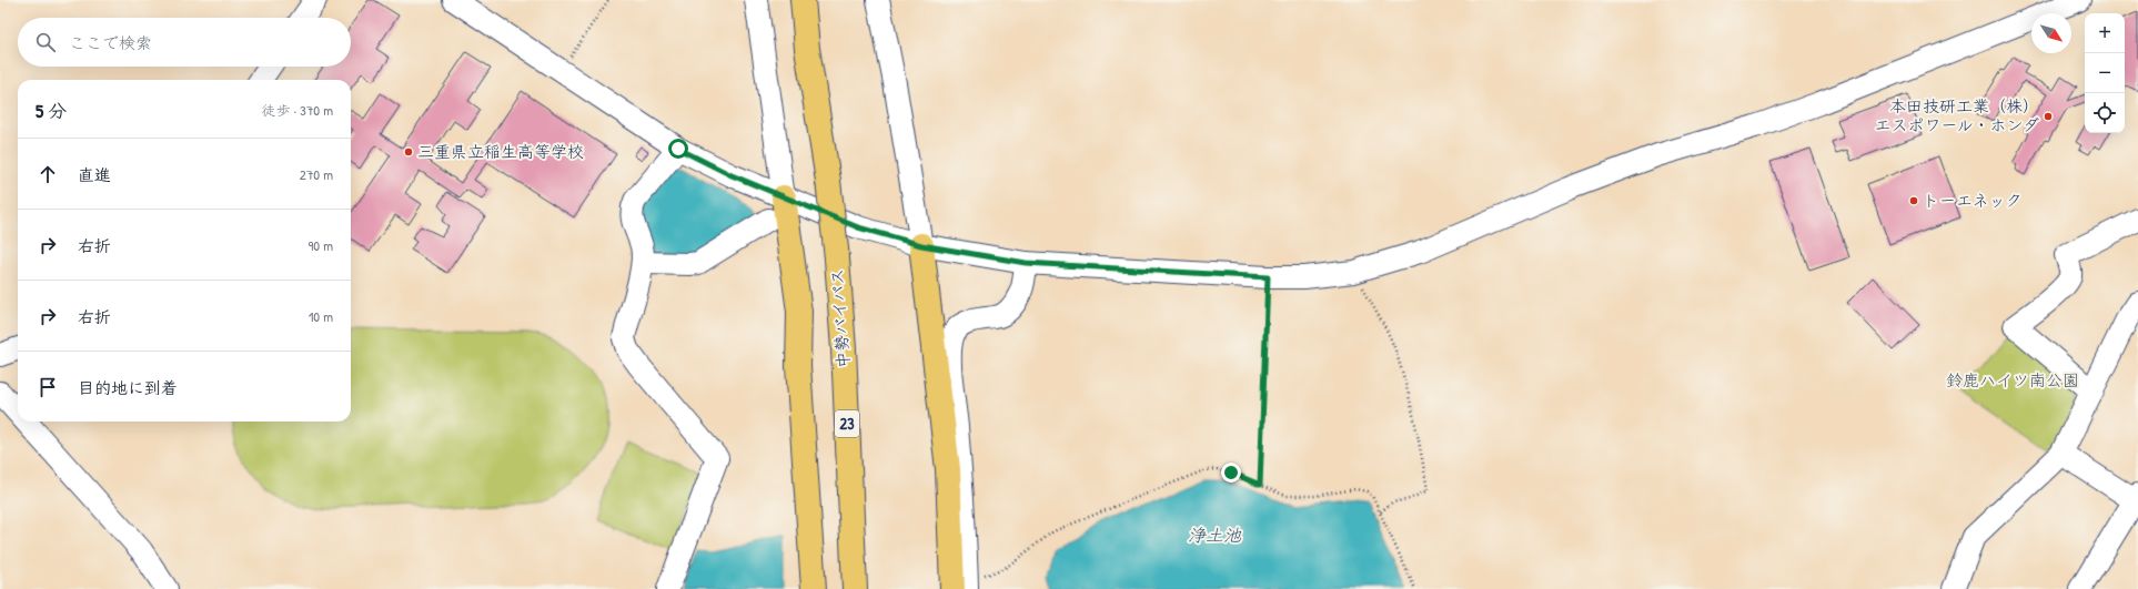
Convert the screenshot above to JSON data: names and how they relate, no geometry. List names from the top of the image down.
{
  "streets": {
    "highway": ["中勢バイパス", "23"]
  },
  "water": ["浄土池"],
  "parks": ["鈴鹿ハイツ南公園"],
  "places": ["本田技研工業（株） エスポワール・ホンダ", "三重県立稲生高等学校", "トーエネック"],
  "north": "bottom right",
  "page": {
    "map_buttons": ["+", "−"],
    "search": "ここで検索",
    "heading": ["5 分", "徒歩 · 370 m"],
    "list": [
      ["直進", "270 m"],
      ["右折", "90 m"],
      ["右折", "10 m"],
      "目的地に到着"
    ]
  }
}
